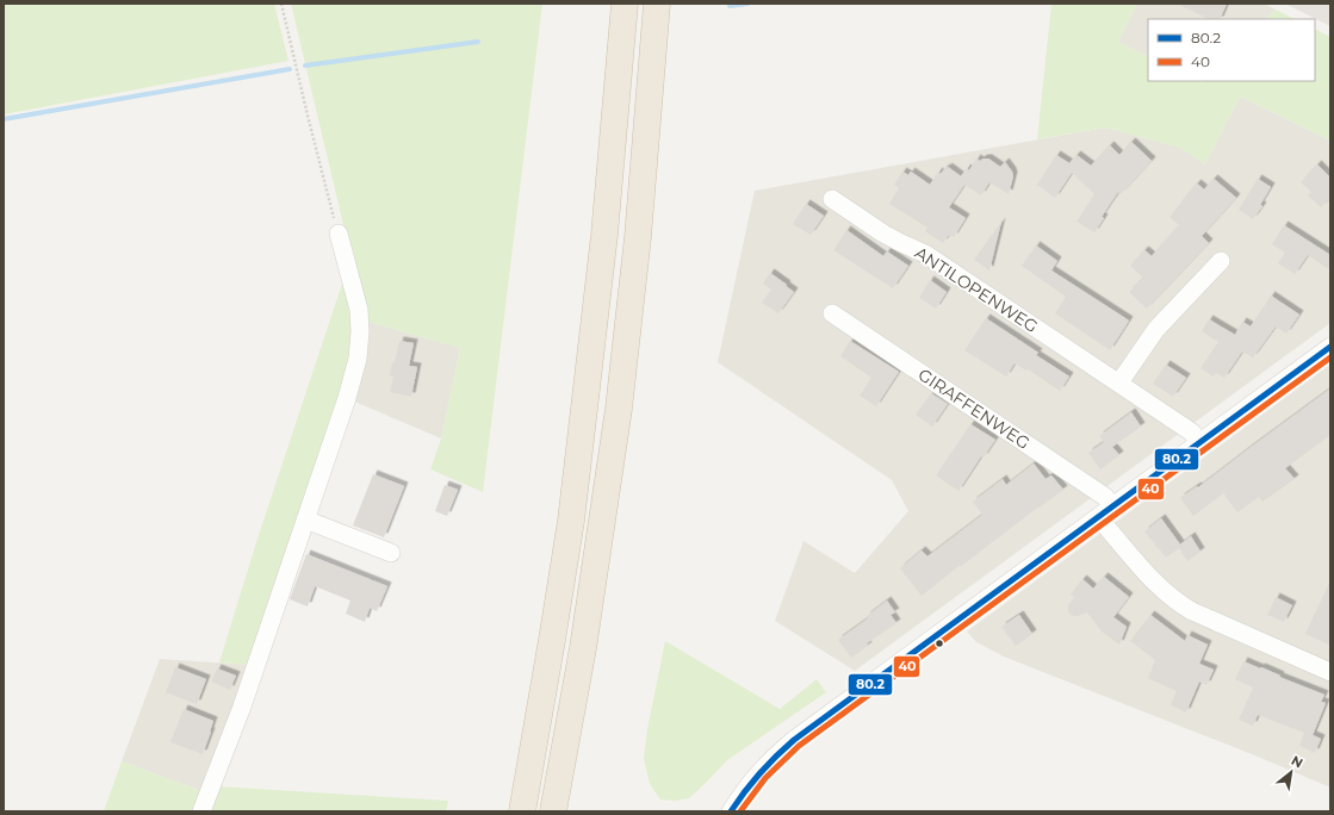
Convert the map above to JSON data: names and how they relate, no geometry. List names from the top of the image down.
{
  "streets": {
    "street": ["ANTILOPENWEG", "GIRAFFENWEG"]
  },
  "lines": ["transit line 80.2", "transit line 40"],
  "legend": ["80.2", "40"],
  "north": "top right"
}
